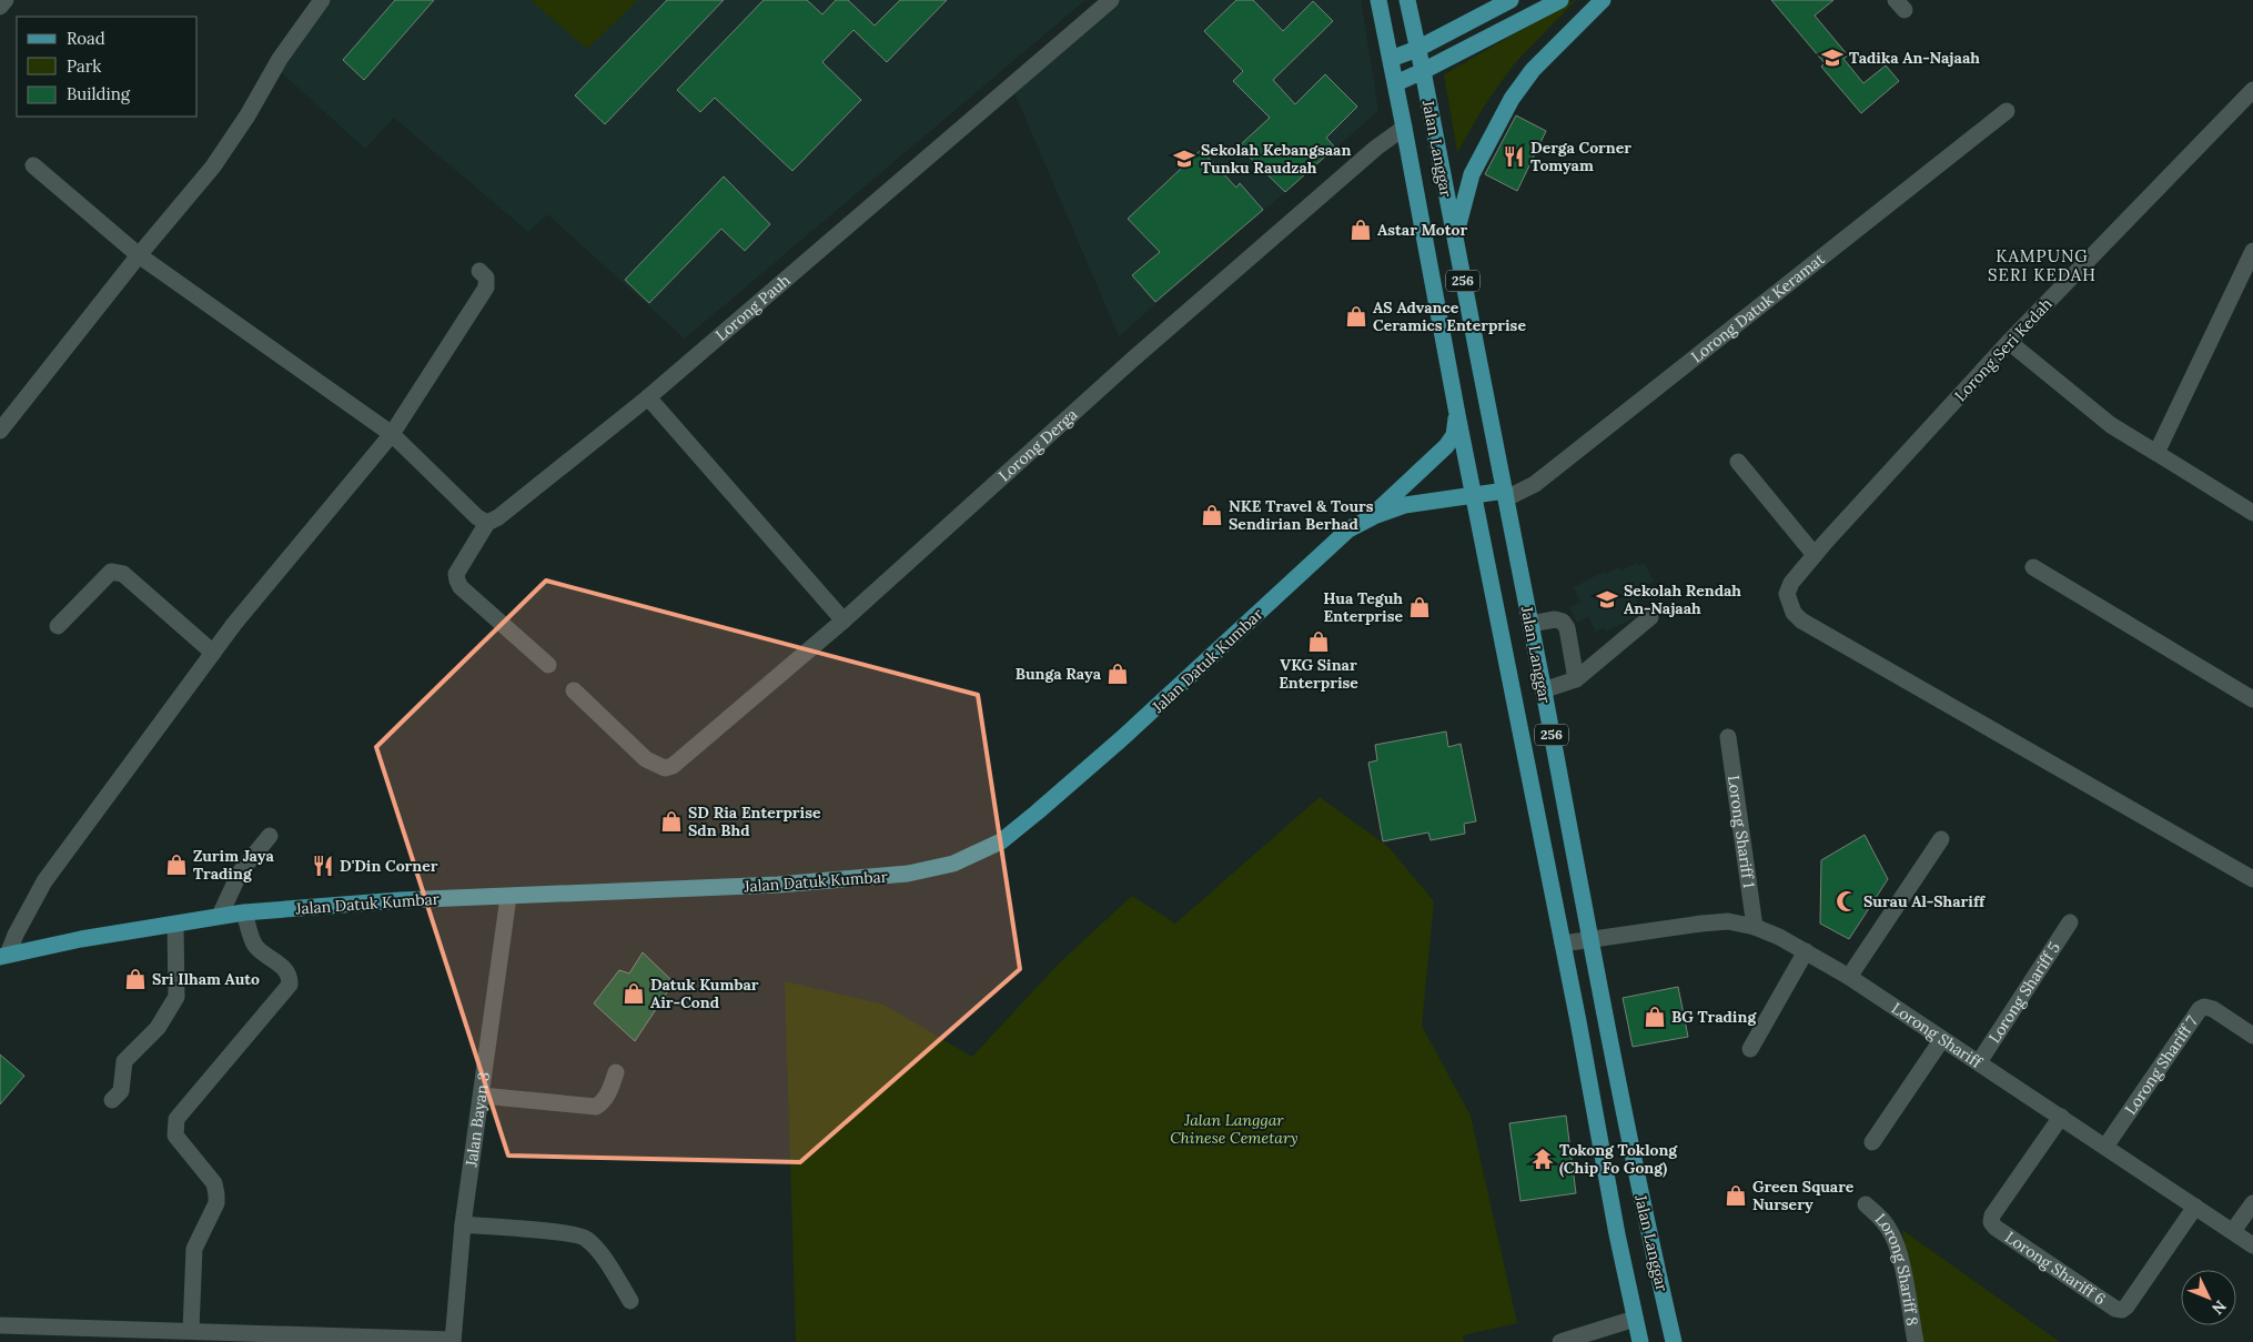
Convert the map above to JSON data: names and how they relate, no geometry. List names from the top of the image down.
{
  "streets": {
    "main road": ["Jalan Langgar", "256", "Jalan Datuk Kumbar"],
    "street": [
      "Lorong Datuk Keramat",
      "Lorong Pauh",
      "Lorong Seri Kedah",
      "Lorong Derga",
      "Lorong Shariff 1",
      "Lorong Shariff 5",
      "Lorong Shariff",
      "Lorong Shariff 7",
      "Jalan Bayan 3",
      "Lorong Shariff 6",
      "Lorong Shariff 8"
    ]
  },
  "crossings": [
    ["Jalan Langgar", "Lorong Datuk Keramat"],
    ["Jalan Langgar", "Lorong Derga"],
    ["Jalan Langgar", "Jalan Datuk Kumbar"],
    ["Jalan Langgar", "Lorong Shariff"],
    ["Lorong Datuk Keramat", "Jalan Datuk Kumbar"],
    ["Jalan Datuk Kumbar", "Jalan Bayan 3"],
    ["Lorong Shariff 1", "Lorong Shariff"],
    ["Lorong Shariff 5", "Lorong Shariff"],
    ["Lorong Shariff", "Lorong Shariff 7"],
    ["Lorong Shariff", "Lorong Shariff 6"]
  ],
  "districts": ["KAMPUNG SERI KEDAH"],
  "parks": ["Jalan Langgar Chinese Cemetary"],
  "places": {
    "school or university": ["Tadika An-Najaah", "Sekolah Kebangsaan Tunku Raudzah", "Sekolah Rendah An-Najaah"],
    "restaurant": ["Derga Corner Tomyam", "D'Din Corner"],
    "shop": [
      "Astar Motor",
      "AS Advance Ceramics Enterprise",
      "NKE Travel & Tours Sendirian Berhad",
      "Hua Teguh Enterprise",
      "VKG Sinar Enterprise",
      "Bunga Raya",
      "SD Ria Enterprise Sdn Bhd",
      "Zurim Jaya Trading",
      "Sri Ilham Auto",
      "Datuk Kumbar Air-Cond",
      "BG Trading",
      "Green Square Nursery"
    ],
    "mosque": ["Surau Al-Shariff"],
    "temple": ["Tokong Toklong (Chip Fo Gong)"]
  },
  "legend": ["Road", "Park", "Building"],
  "north": "bottom right"
}
